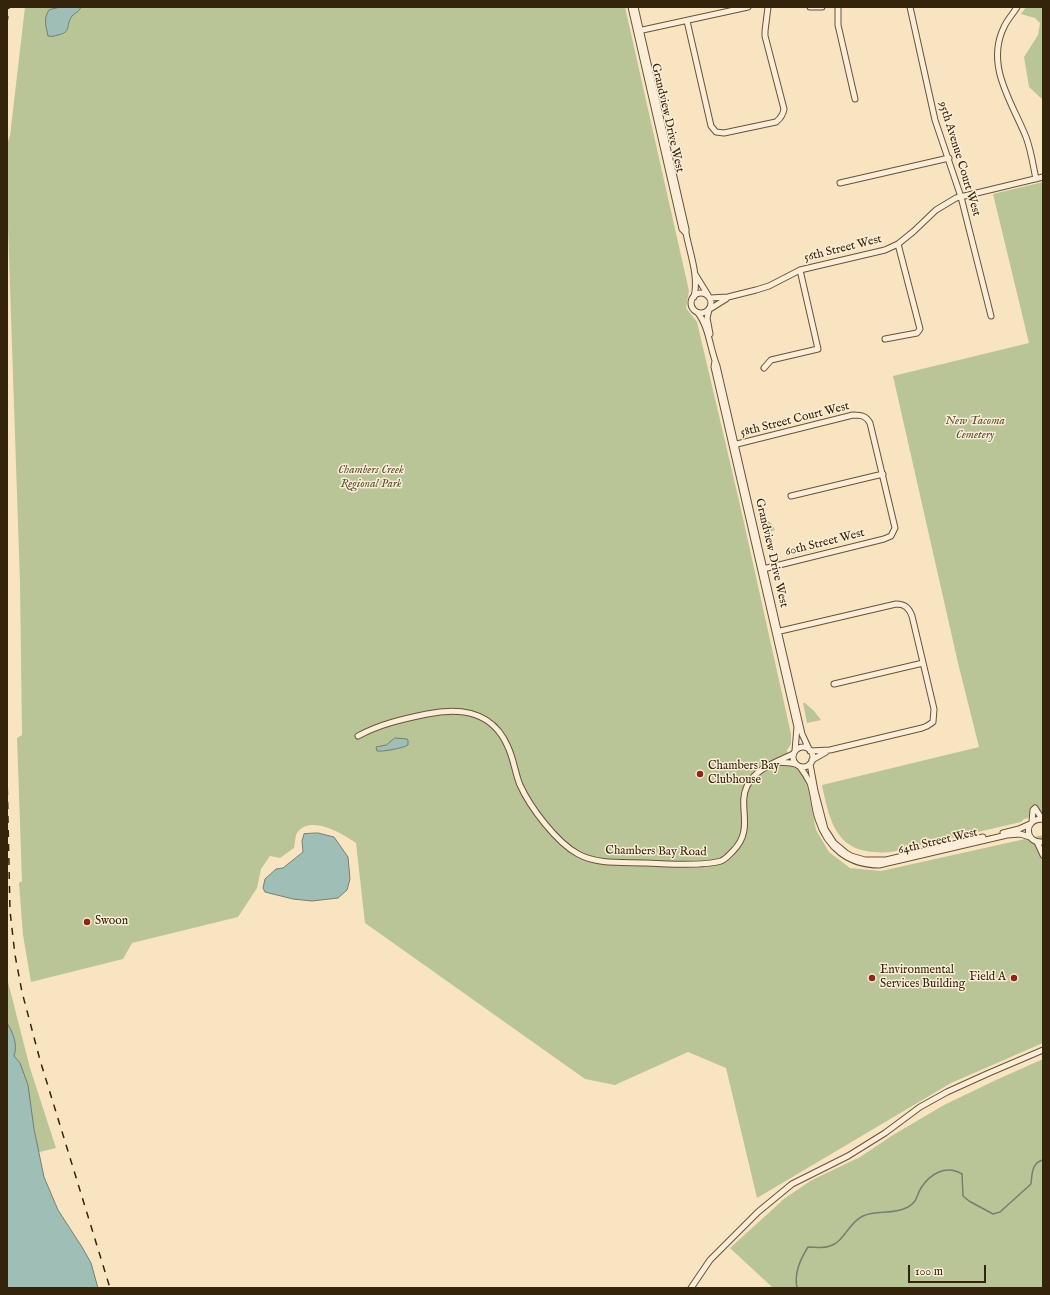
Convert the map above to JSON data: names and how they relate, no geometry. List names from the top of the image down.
{
  "streets": {
    "street": [
      "Grandview Drive West",
      "95th Avenue Court West",
      "56th Street West",
      "58th Street Court West",
      "60th Street West",
      "64th Street West",
      "Chambers Bay Road"
    ]
  },
  "crossings": [
    ["Grandview Drive West", "56th Street West"],
    ["Grandview Drive West", "58th Street Court West"],
    ["Grandview Drive West", "60th Street West"],
    ["Grandview Drive West", "Chambers Bay Road"],
    ["95th Avenue Court West", "56th Street West"],
    ["58th Street Court West", "60th Street West"]
  ],
  "parks": ["New Tacoma Cemetery", "Chambers Creek Regional Park"],
  "places": [
    "Chambers Bay Clubhouse",
    "Swoon",
    "Environmental Services Building",
    "Field A"
  ],
  "scale_bar": "100 m"
}
